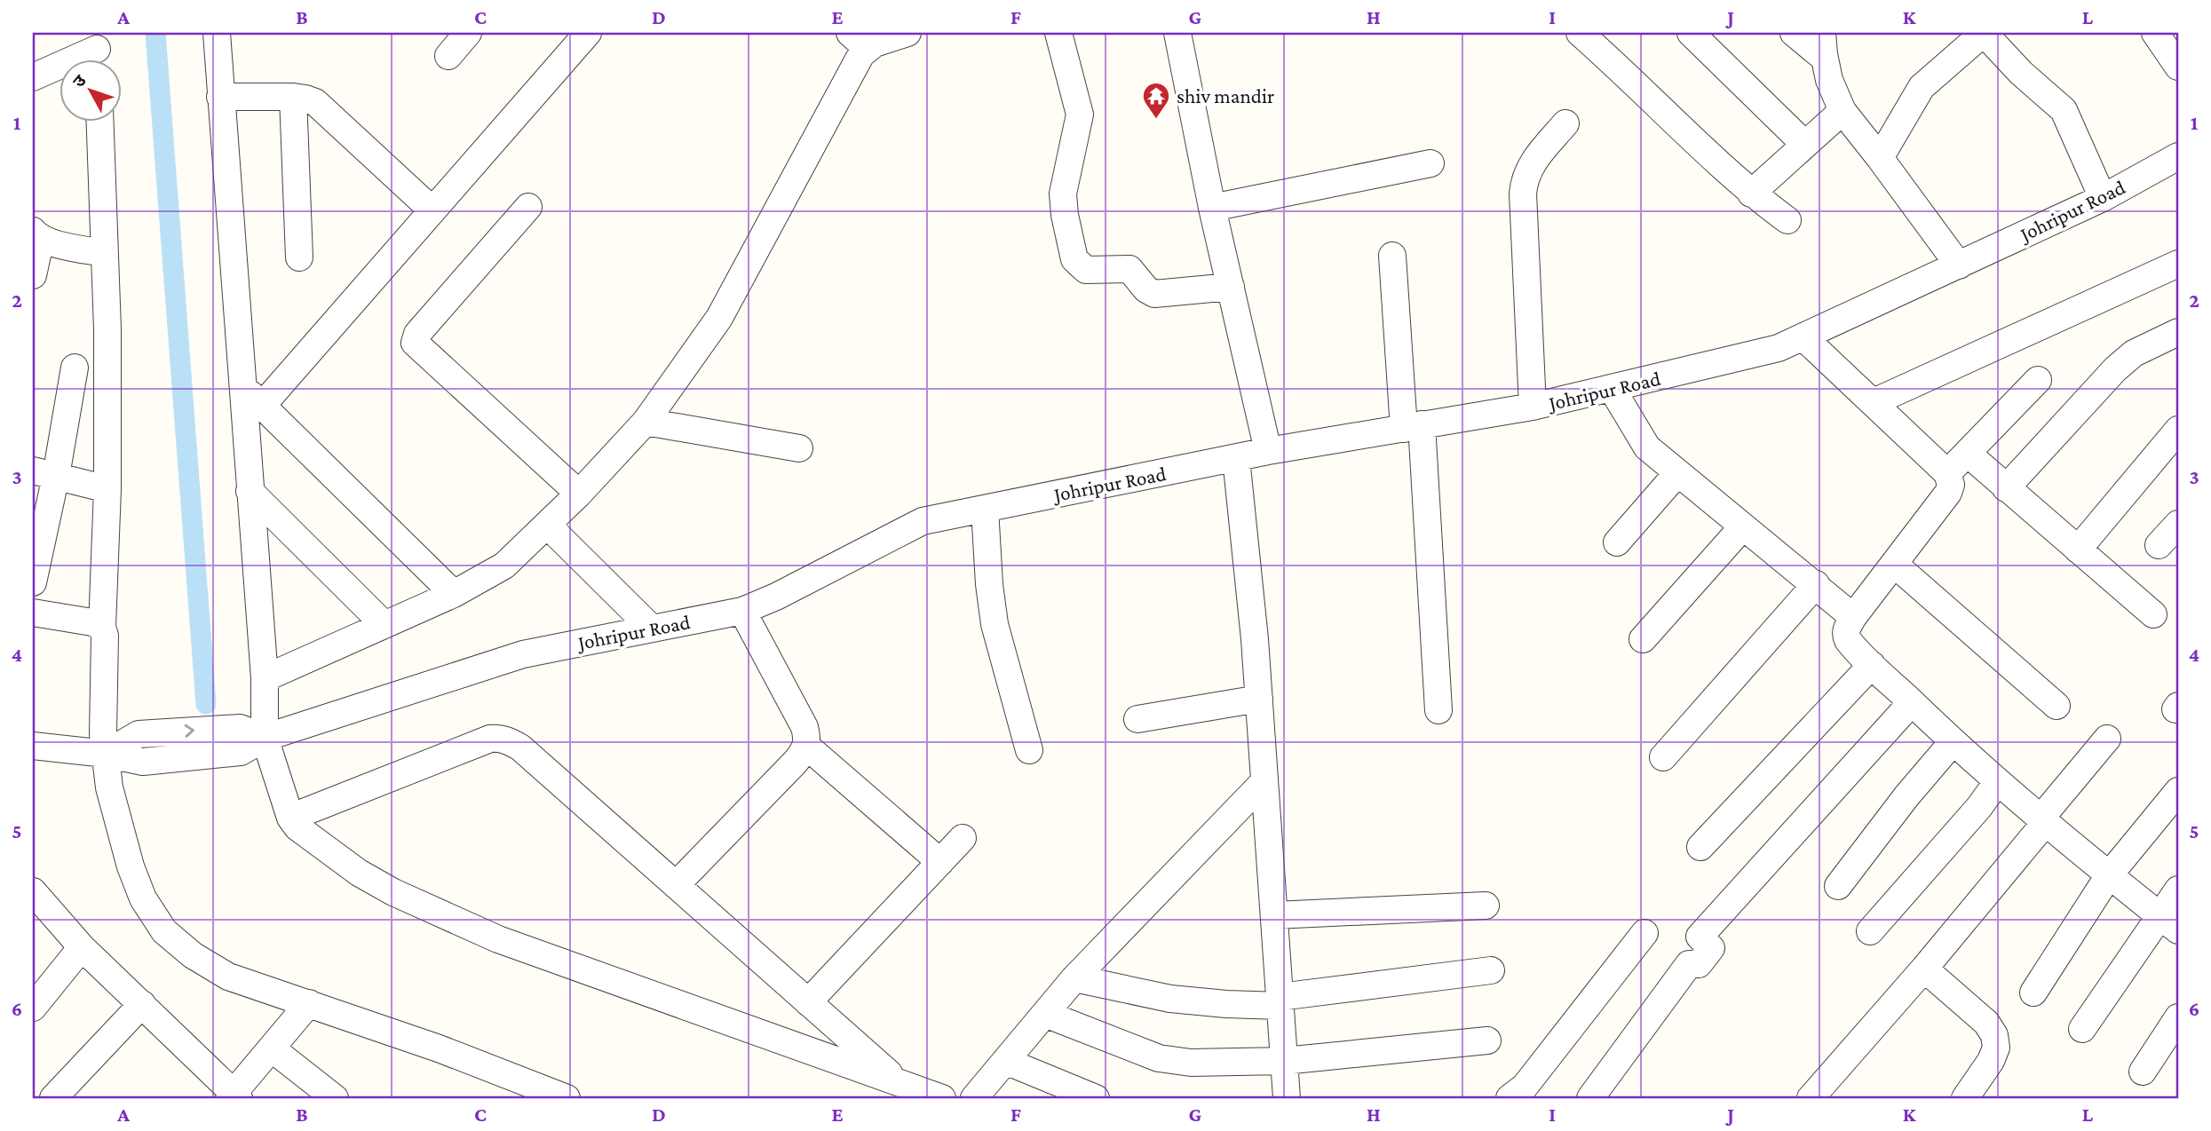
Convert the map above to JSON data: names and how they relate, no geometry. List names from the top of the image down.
{
  "streets": {
    "street": ["Johripur Road"]
  },
  "places": {
    "temple": ["shiv mandir"]
  },
  "north": "top left",
  "grid": {
    "columns": [
      "A",
      "B",
      "C",
      "D",
      "E",
      "F",
      "G",
      "H",
      "I",
      "J",
      "K",
      "L"
    ],
    "rows": [
      "1",
      "2",
      "3",
      "4",
      "5",
      "6"
    ]
  }
}
